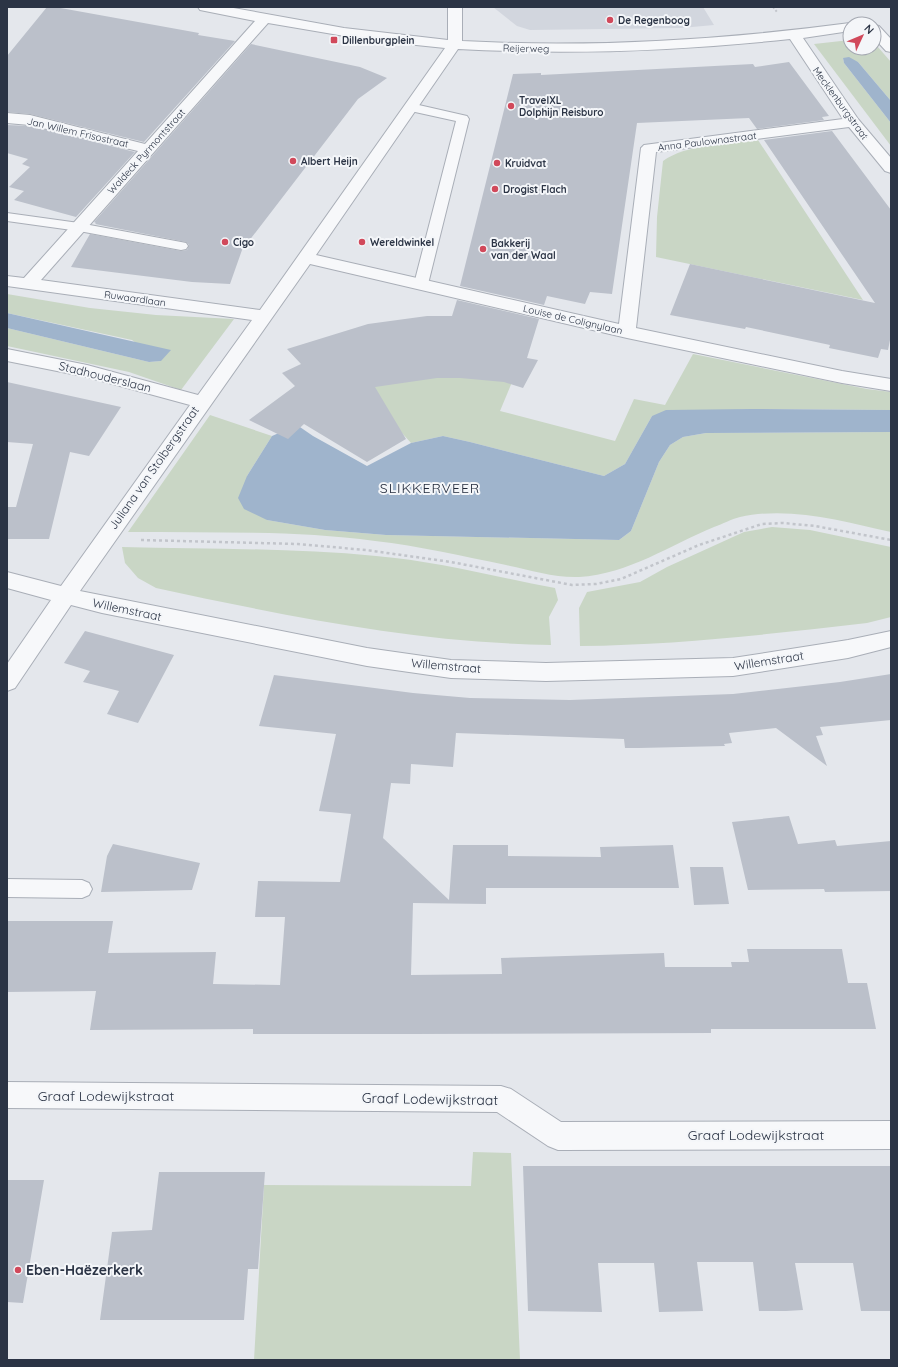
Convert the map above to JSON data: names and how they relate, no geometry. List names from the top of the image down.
{
  "streets": {
    "street": [
      "Reijerweg",
      "Mecklenburgstraat",
      "Jan Willem Frisostraat",
      "Anna Paulownastraat",
      "Waldeck Pyrmontstraat",
      "Ruwaardlaan",
      "Louise de Colignylaan",
      "Stadhouderslaan",
      "Juliana van Stolbergstraat",
      "Willemstraat",
      "Graaf Lodewijkstraat"
    ]
  },
  "crossings": [
    ["Reijerweg", "Mecklenburgstraat"],
    ["Reijerweg", "Waldeck Pyrmontstraat"],
    ["Mecklenburgstraat", "Anna Paulownastraat"],
    ["Jan Willem Frisostraat", "Waldeck Pyrmontstraat"],
    ["Anna Paulownastraat", "Louise de Colignylaan"],
    ["Waldeck Pyrmontstraat", "Ruwaardlaan"],
    ["Ruwaardlaan", "Juliana van Stolbergstraat"],
    ["Louise de Colignylaan", "Juliana van Stolbergstraat"],
    ["Stadhouderslaan", "Juliana van Stolbergstraat"],
    ["Juliana van Stolbergstraat", "Willemstraat"]
  ],
  "districts": ["SLIKKERVEER"],
  "places": {
    "other": [
      "De Regenboog",
      "TravelXL Dolphijn Reisburo",
      "Albert Heijn",
      "Kruidvat",
      "Drogist Flach",
      "Cigo",
      "Wereldwinkel",
      "Bakkerij van der Waal",
      "Eben-Haëzerkerk"
    ],
    "transit": ["Dillenburgplein"]
  },
  "north": "top right"
}
